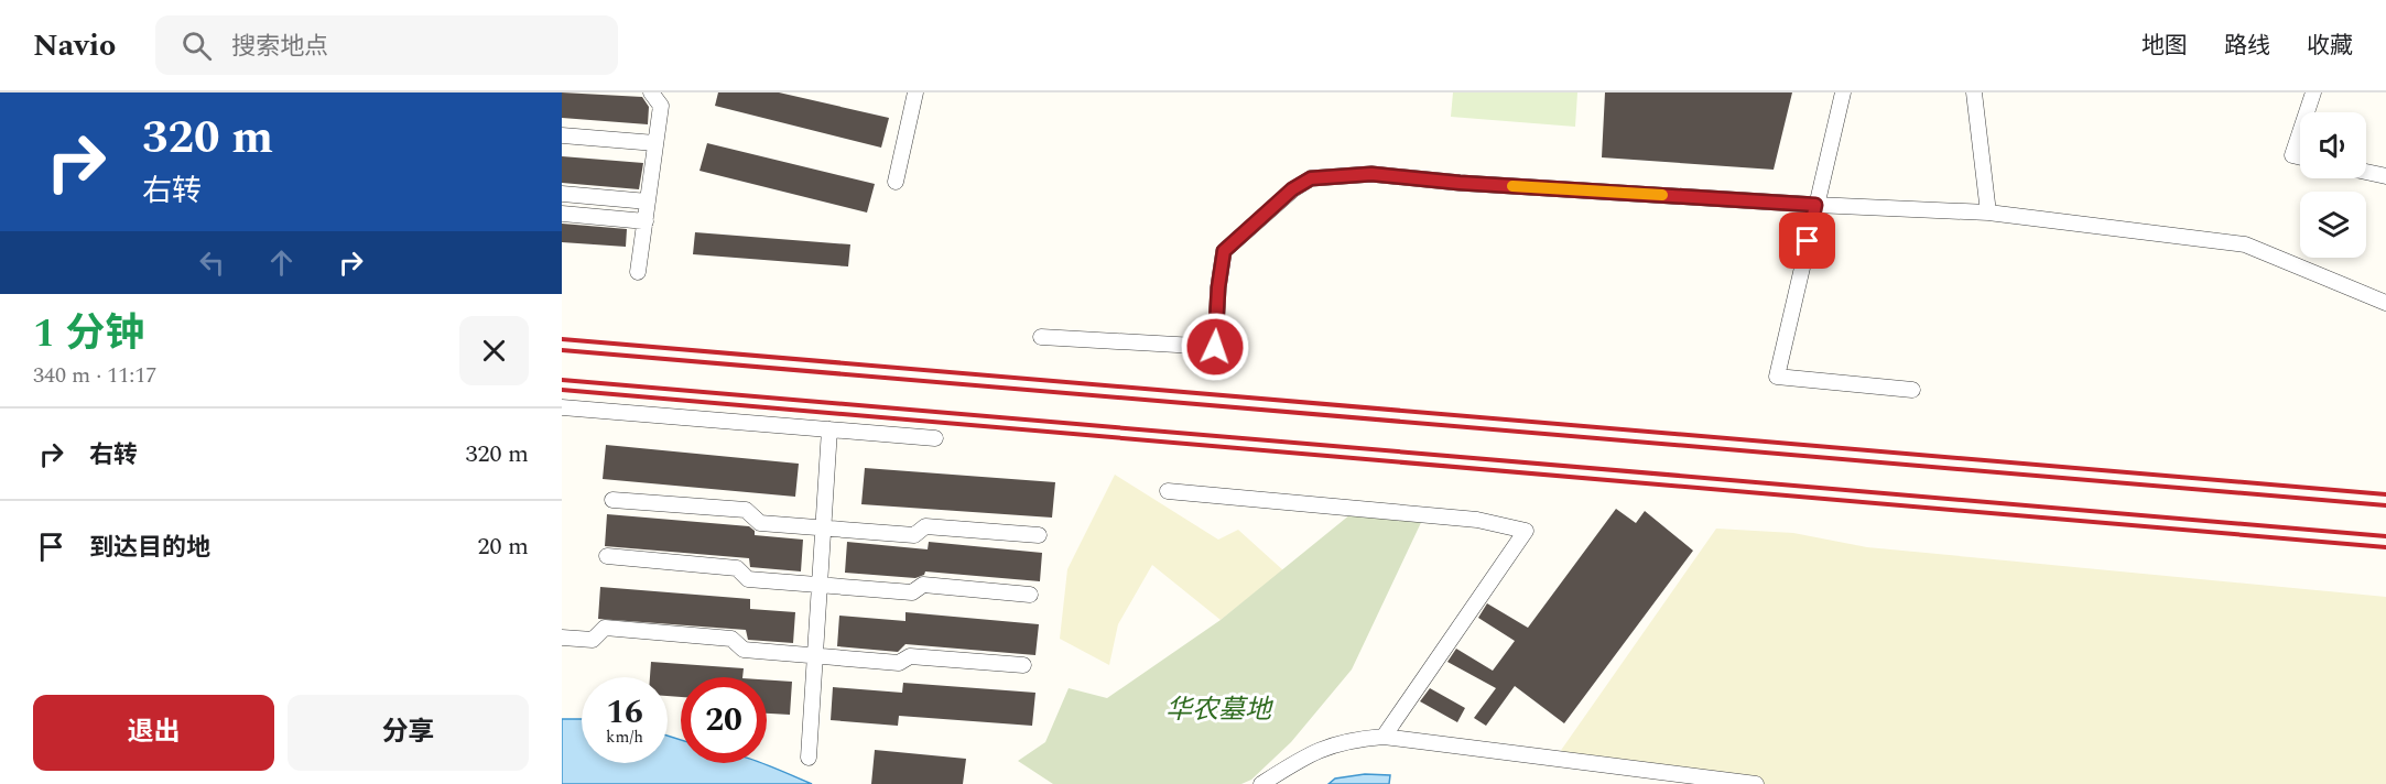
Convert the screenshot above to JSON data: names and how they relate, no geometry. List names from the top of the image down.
{
  "parks": ["华农墓地"],
  "page": {
    "header": "Navio",
    "search": "搜索地点",
    "nav": ["地图", "路线", "收藏"],
    "turn": ["320 m", "右转"],
    "heading": ["1 分钟", "340 m · 11:17"],
    "list": [
      {
        "name": "右转",
        "value": "320 m"
      },
      {
        "name": "到达目的地",
        "value": "20 m"
      }
    ],
    "speed": "16 km/h",
    "limit": "20",
    "buttons": ["退出", "分享"]
  }
}
